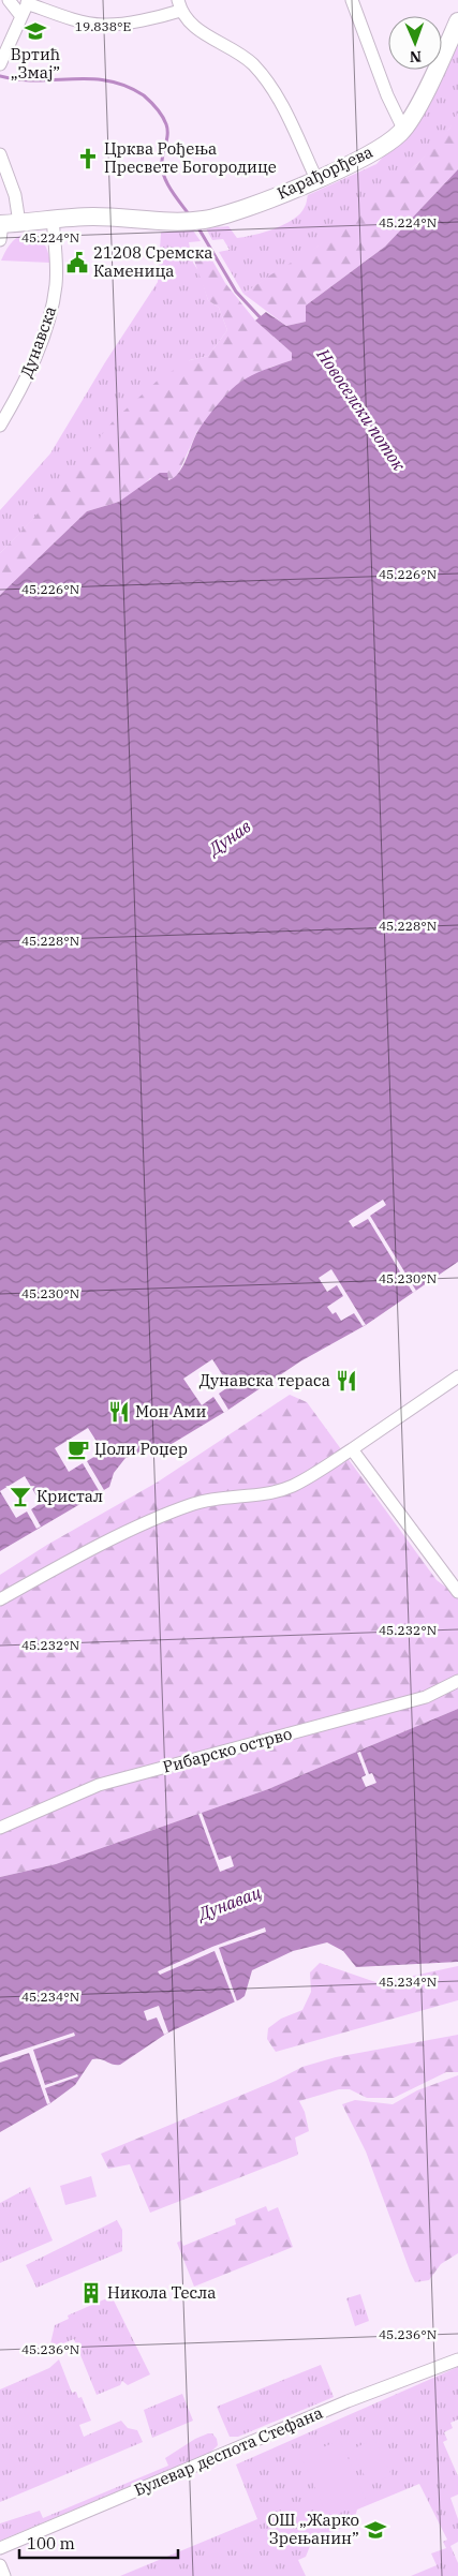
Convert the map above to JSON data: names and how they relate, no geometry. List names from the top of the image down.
{
  "streets": {
    "main road": ["Карађорђева"],
    "street": ["Дунавска", "Рибарско острво", "Булевар деспота Стефана"]
  },
  "crossings": [
    ["Карађорђева", "Дунавска"]
  ],
  "water": ["Новоселски поток", "Дунав", "Дунавац"],
  "places": {
    "school or university": ["Вртић „Змај”", "ОШ „Жарко Зрењанин”"],
    "church": ["Црква Рођења Пресвете Богородице"],
    "public building": ["21208 Сремска Каменица"],
    "restaurant": ["Дунавска тераса", "Мон Ами"],
    "cafe": ["Џоли Роџер"],
    "bar": ["Кристал"],
    "building": ["Никола Тесла"]
  },
  "scale_bar": "100 m",
  "north": "bottom",
  "coordinates": [
    "19.838°E",
    "45.224°N",
    "45.226°N",
    "45.228°N",
    "45.230°N",
    "45.232°N",
    "45.234°N",
    "45.236°N"
  ]
}
